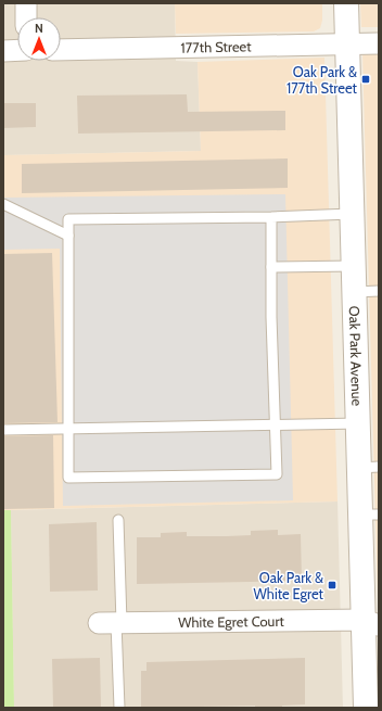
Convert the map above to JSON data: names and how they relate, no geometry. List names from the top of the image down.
{
  "streets": {
    "street": ["177th Street", "Oak Park Avenue", "White Egret Court"]
  },
  "crossings": [
    ["177th Street", "Oak Park Avenue"],
    ["Oak Park Avenue", "White Egret Court"]
  ],
  "places": {
    "transit": ["Oak Park & 177th Street", "Oak Park & White Egret"]
  },
  "north": "top"
}
